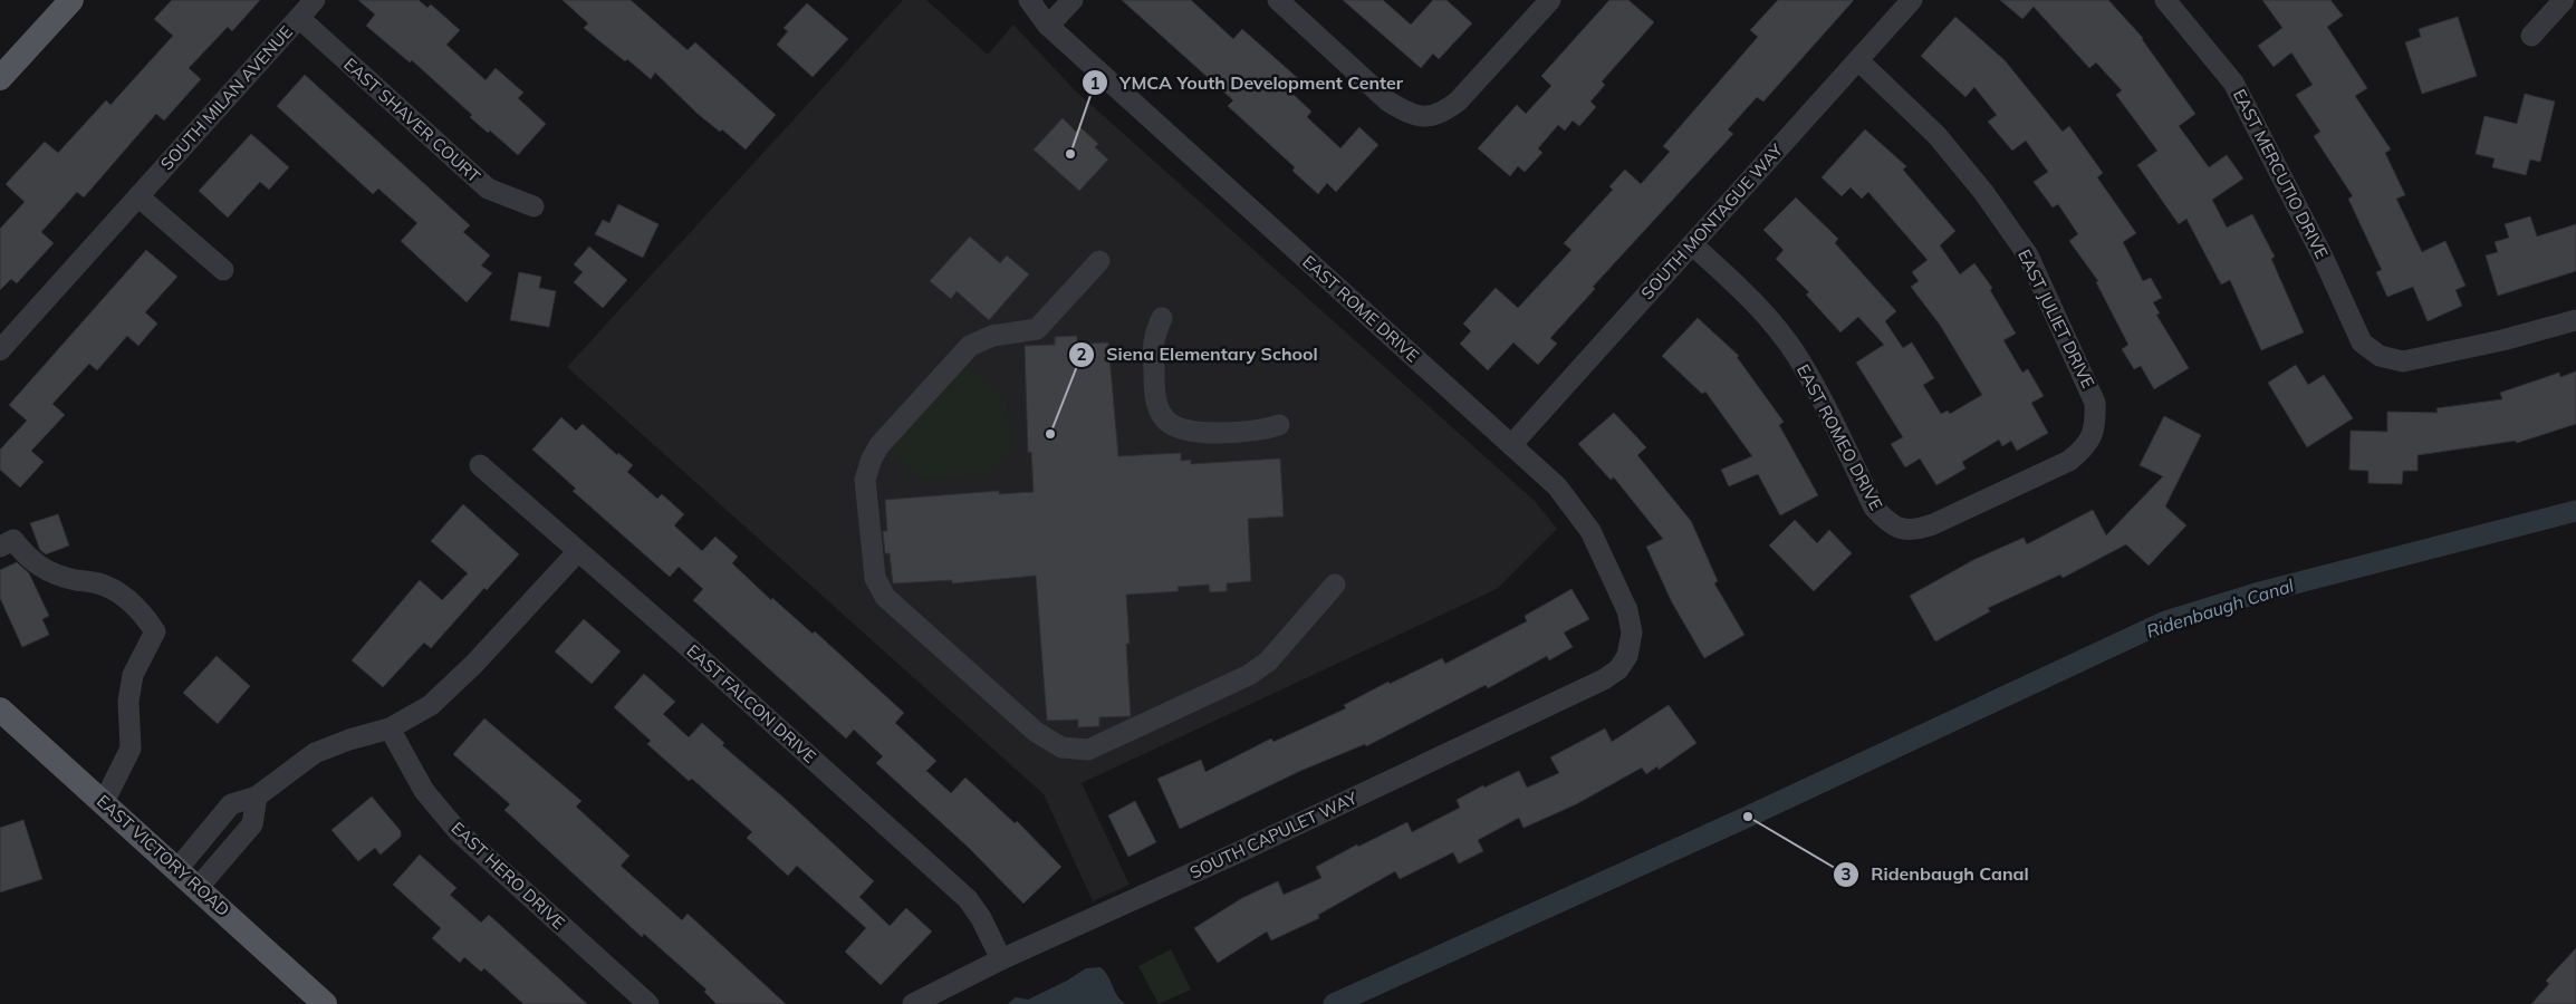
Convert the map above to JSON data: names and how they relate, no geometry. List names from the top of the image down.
{
  "streets": {
    "main road": ["EAST VICTORY ROAD"],
    "street": [
      "SOUTH MILAN AVENUE",
      "EAST SHAVER COURT",
      "EAST MERCUTIO DRIVE",
      "SOUTH MONTAGUE WAY",
      "EAST ROME DRIVE",
      "EAST JULIET DRIVE",
      "EAST ROMEO DRIVE",
      "EAST FALCON DRIVE",
      "SOUTH CAPULET WAY",
      "EAST HERO DRIVE"
    ]
  },
  "crossings": [
    ["SOUTH MILAN AVENUE", "EAST SHAVER COURT"],
    ["SOUTH MONTAGUE WAY", "EAST ROME DRIVE"],
    ["SOUTH MONTAGUE WAY", "EAST JULIET DRIVE"],
    ["SOUTH MONTAGUE WAY", "EAST ROMEO DRIVE"],
    ["EAST ROME DRIVE", "SOUTH CAPULET WAY"],
    ["EAST JULIET DRIVE", "EAST ROMEO DRIVE"],
    ["EAST FALCON DRIVE", "SOUTH CAPULET WAY"]
  ],
  "water": ["Ridenbaugh Canal"],
  "places": ["YMCA Youth Development Center", "Siena Elementary School", "Ridenbaugh Canal"]
}
